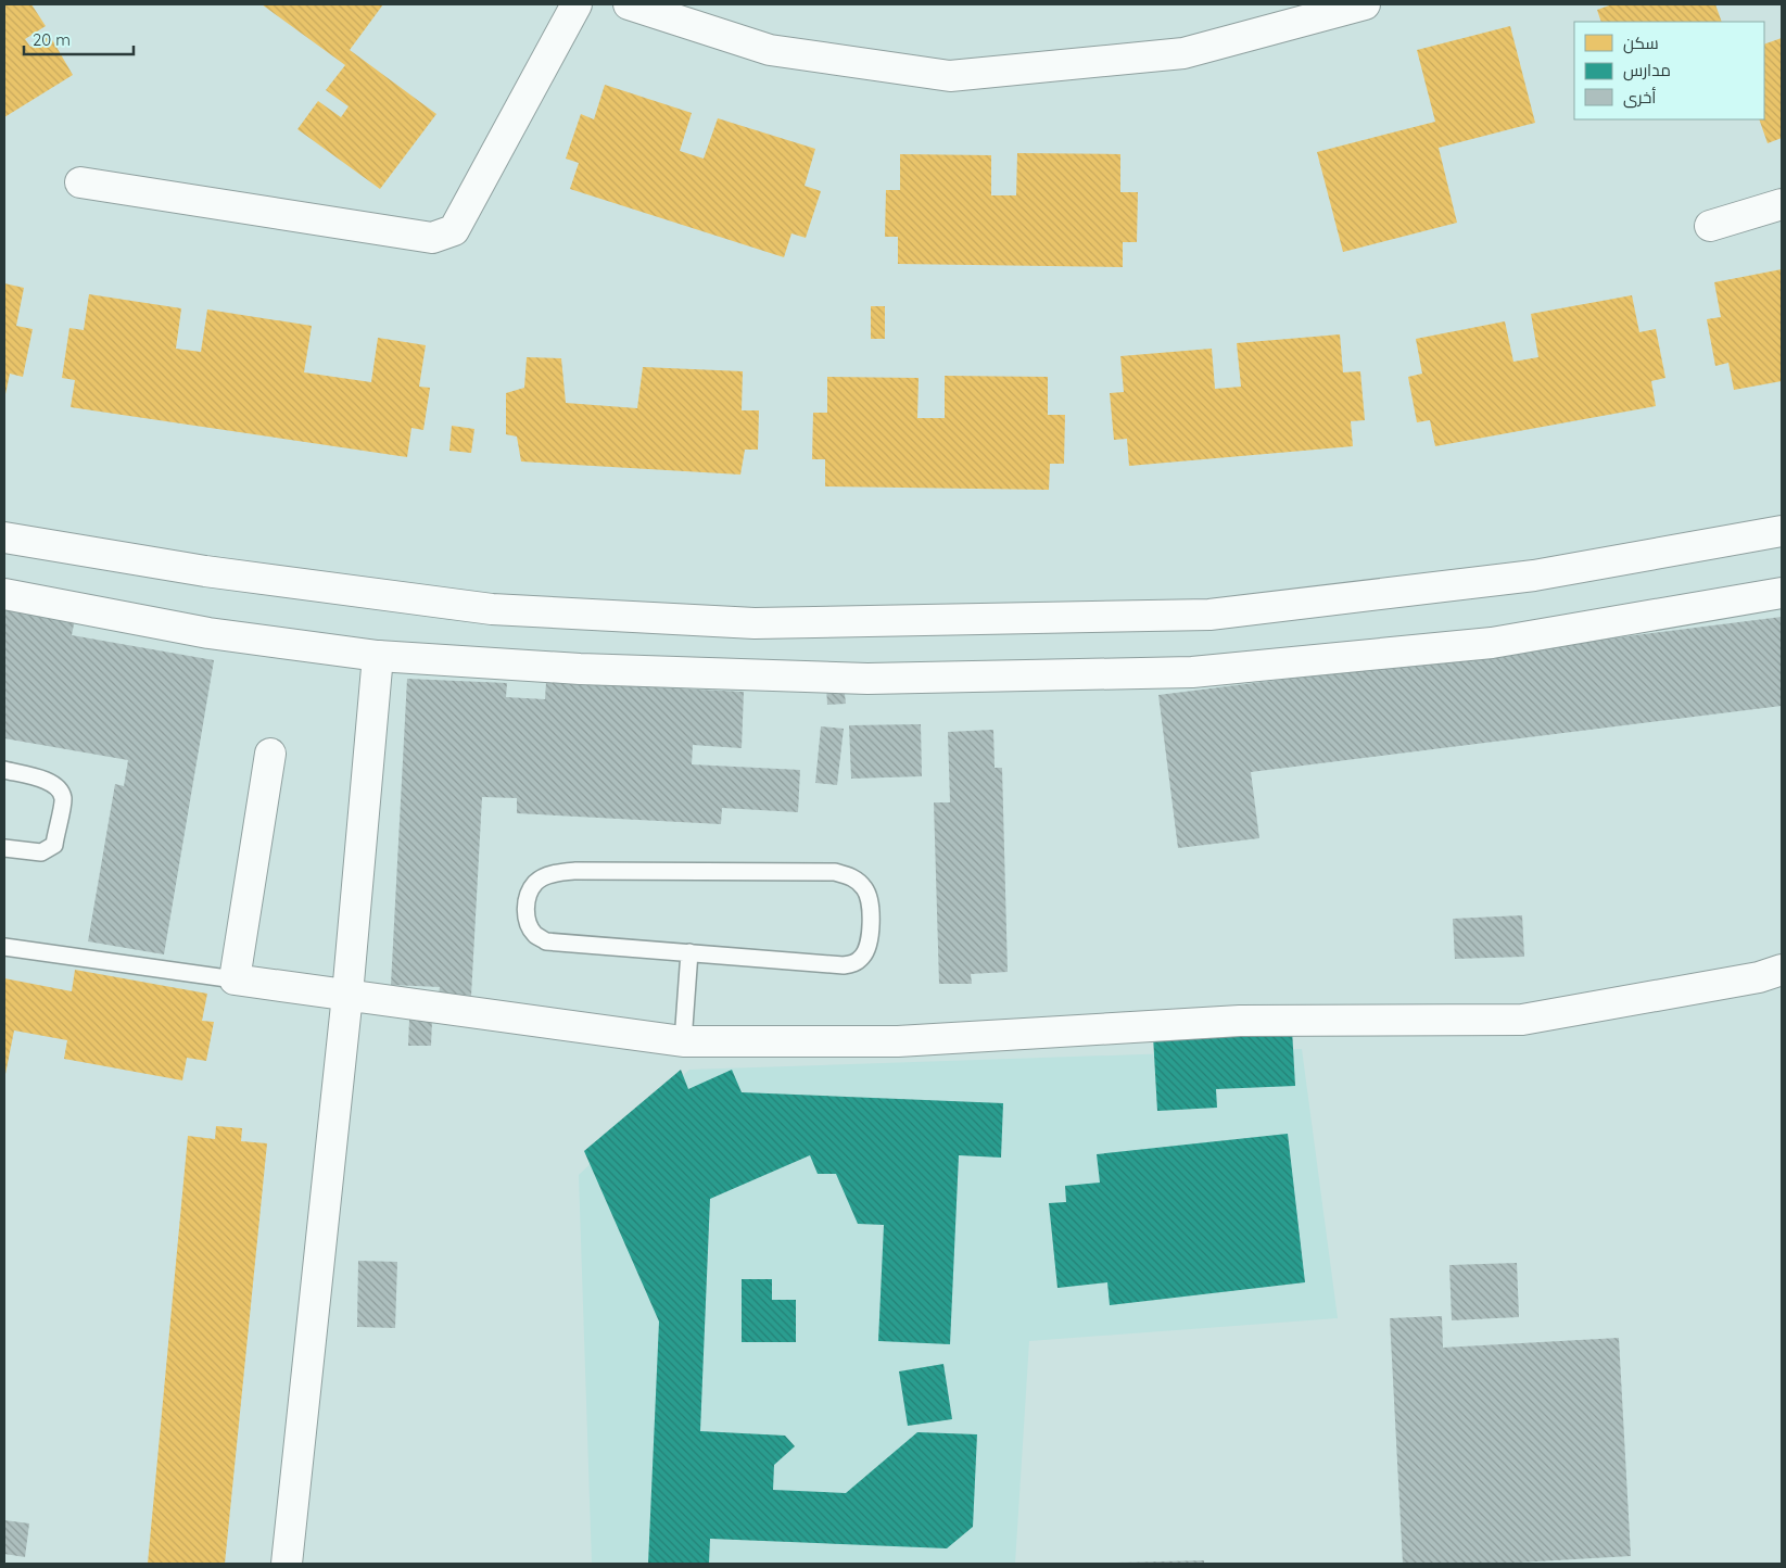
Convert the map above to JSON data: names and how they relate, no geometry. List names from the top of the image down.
{
  "legend": ["سكن", "مدارس", "أخرى"],
  "scale_bar": "20 m"
}
